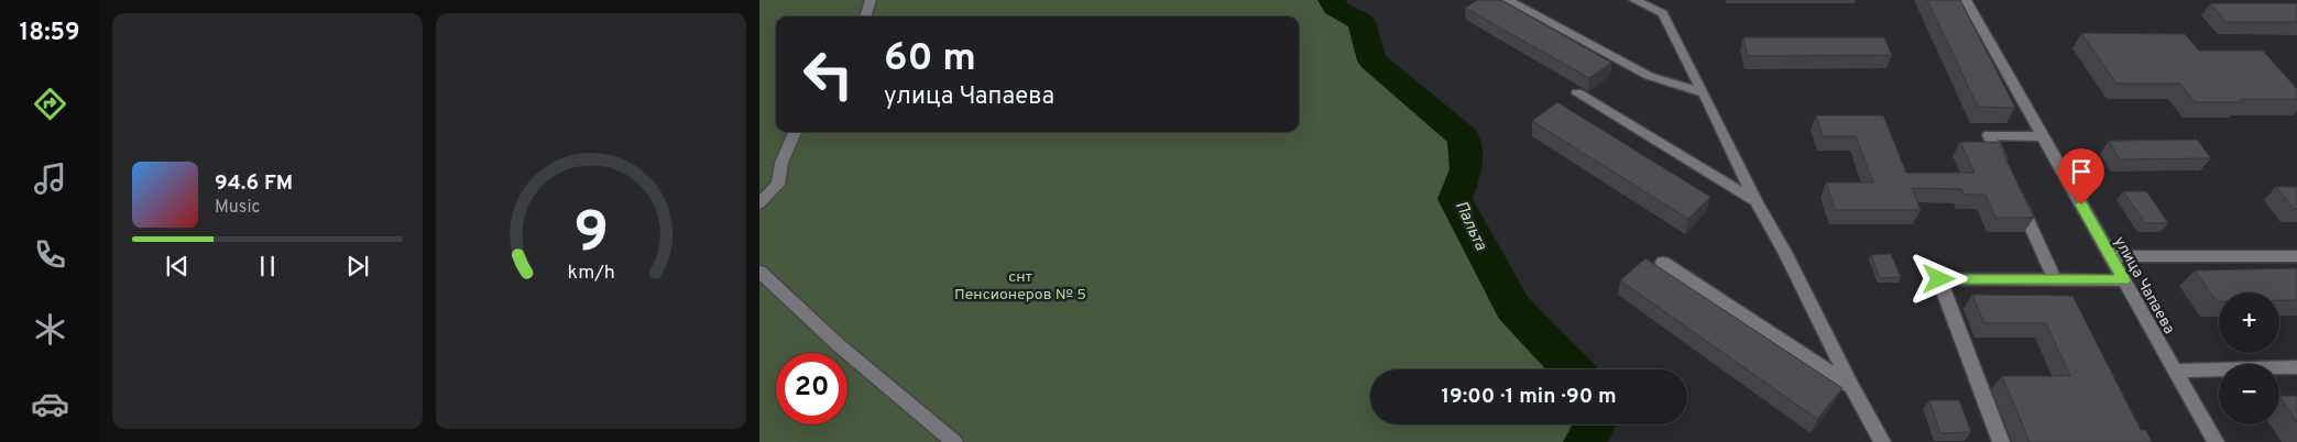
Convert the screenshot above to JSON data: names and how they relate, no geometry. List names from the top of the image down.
{
  "streets": {
    "street": ["улица Чапаева"]
  },
  "water": ["Пальта"],
  "parks": ["снт Пенсионеров № 5"],
  "page": {
    "tabs": "18:59",
    "turn": ["60 m", "улица Чапаева"],
    "song": ["94.6 FM", "Music"],
    "map_buttons": ["+", "−"],
    "limit": "20",
    "trip": "19:00 · 1 min · 90 m",
    "gauge": ["9", "km/h"]
  }
}
